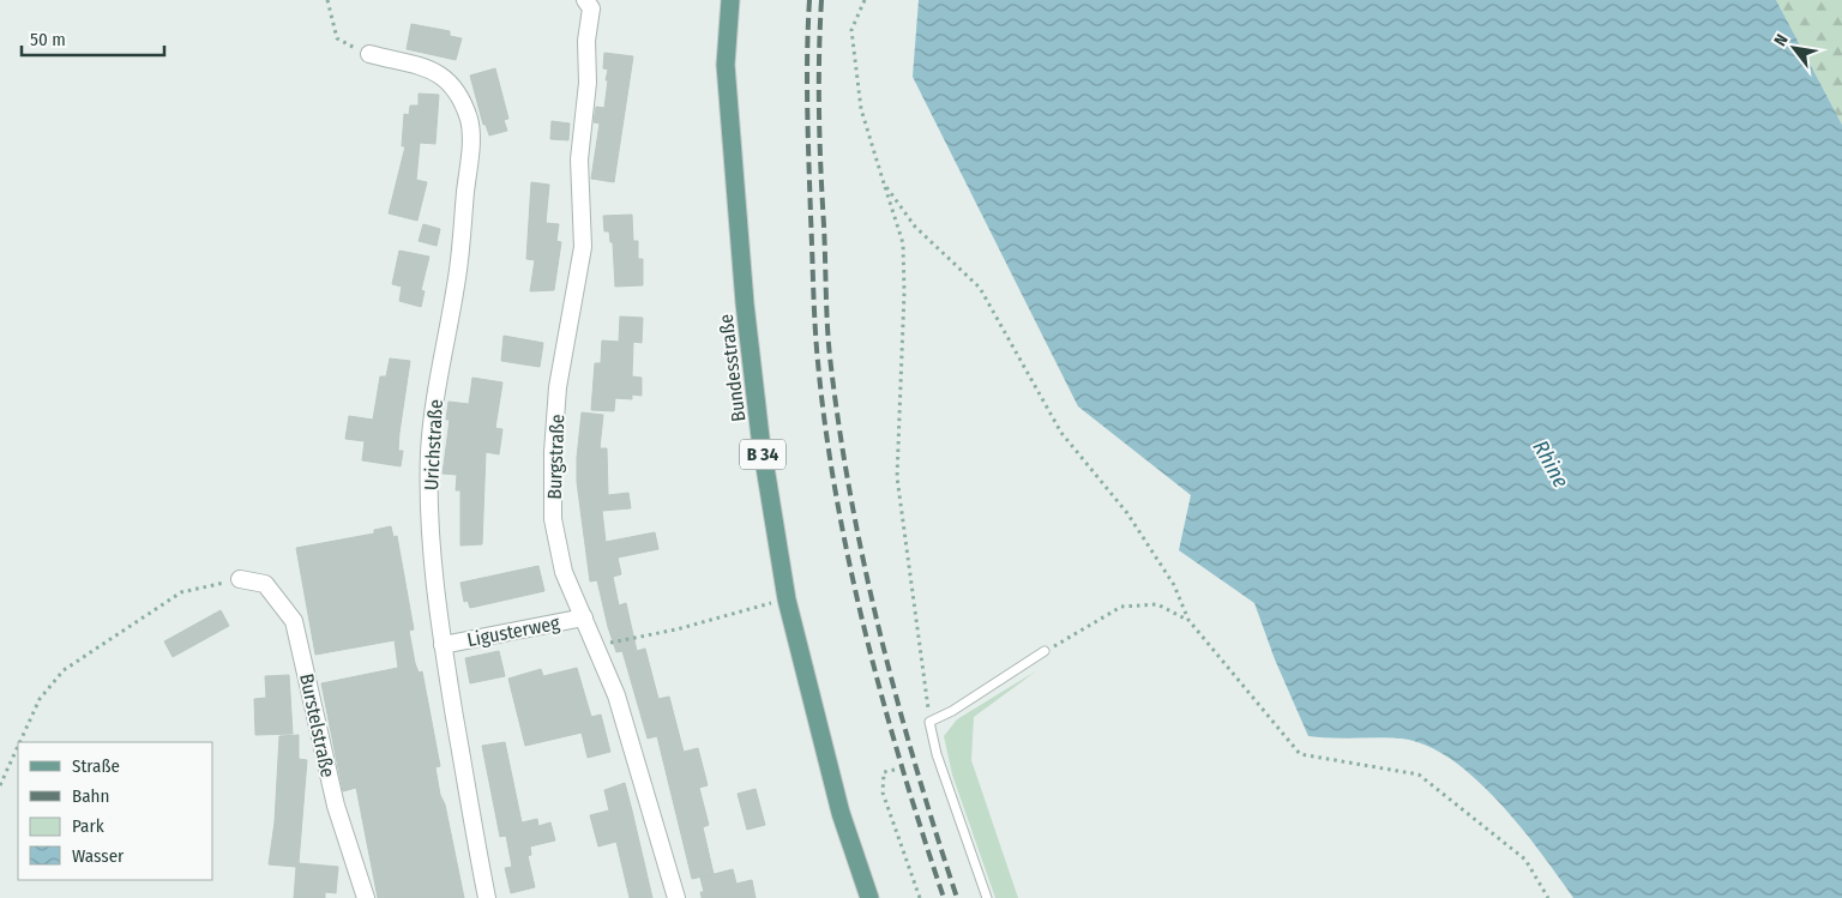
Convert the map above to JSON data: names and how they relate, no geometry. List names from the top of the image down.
{
  "streets": {
    "main road": ["Bundesstraße", "B 34"],
    "street": [
      "Urichstraße",
      "Burgstraße",
      "Ligusterweg",
      "Burstelstraße"
    ]
  },
  "crossings": [
    ["Urichstraße", "Ligusterweg"],
    ["Burgstraße", "Ligusterweg"]
  ],
  "water": ["Rhine"],
  "legend": [
    "Straße",
    "Bahn",
    "Park",
    "Wasser"
  ],
  "scale_bar": "50 m",
  "north": "top left"
}
